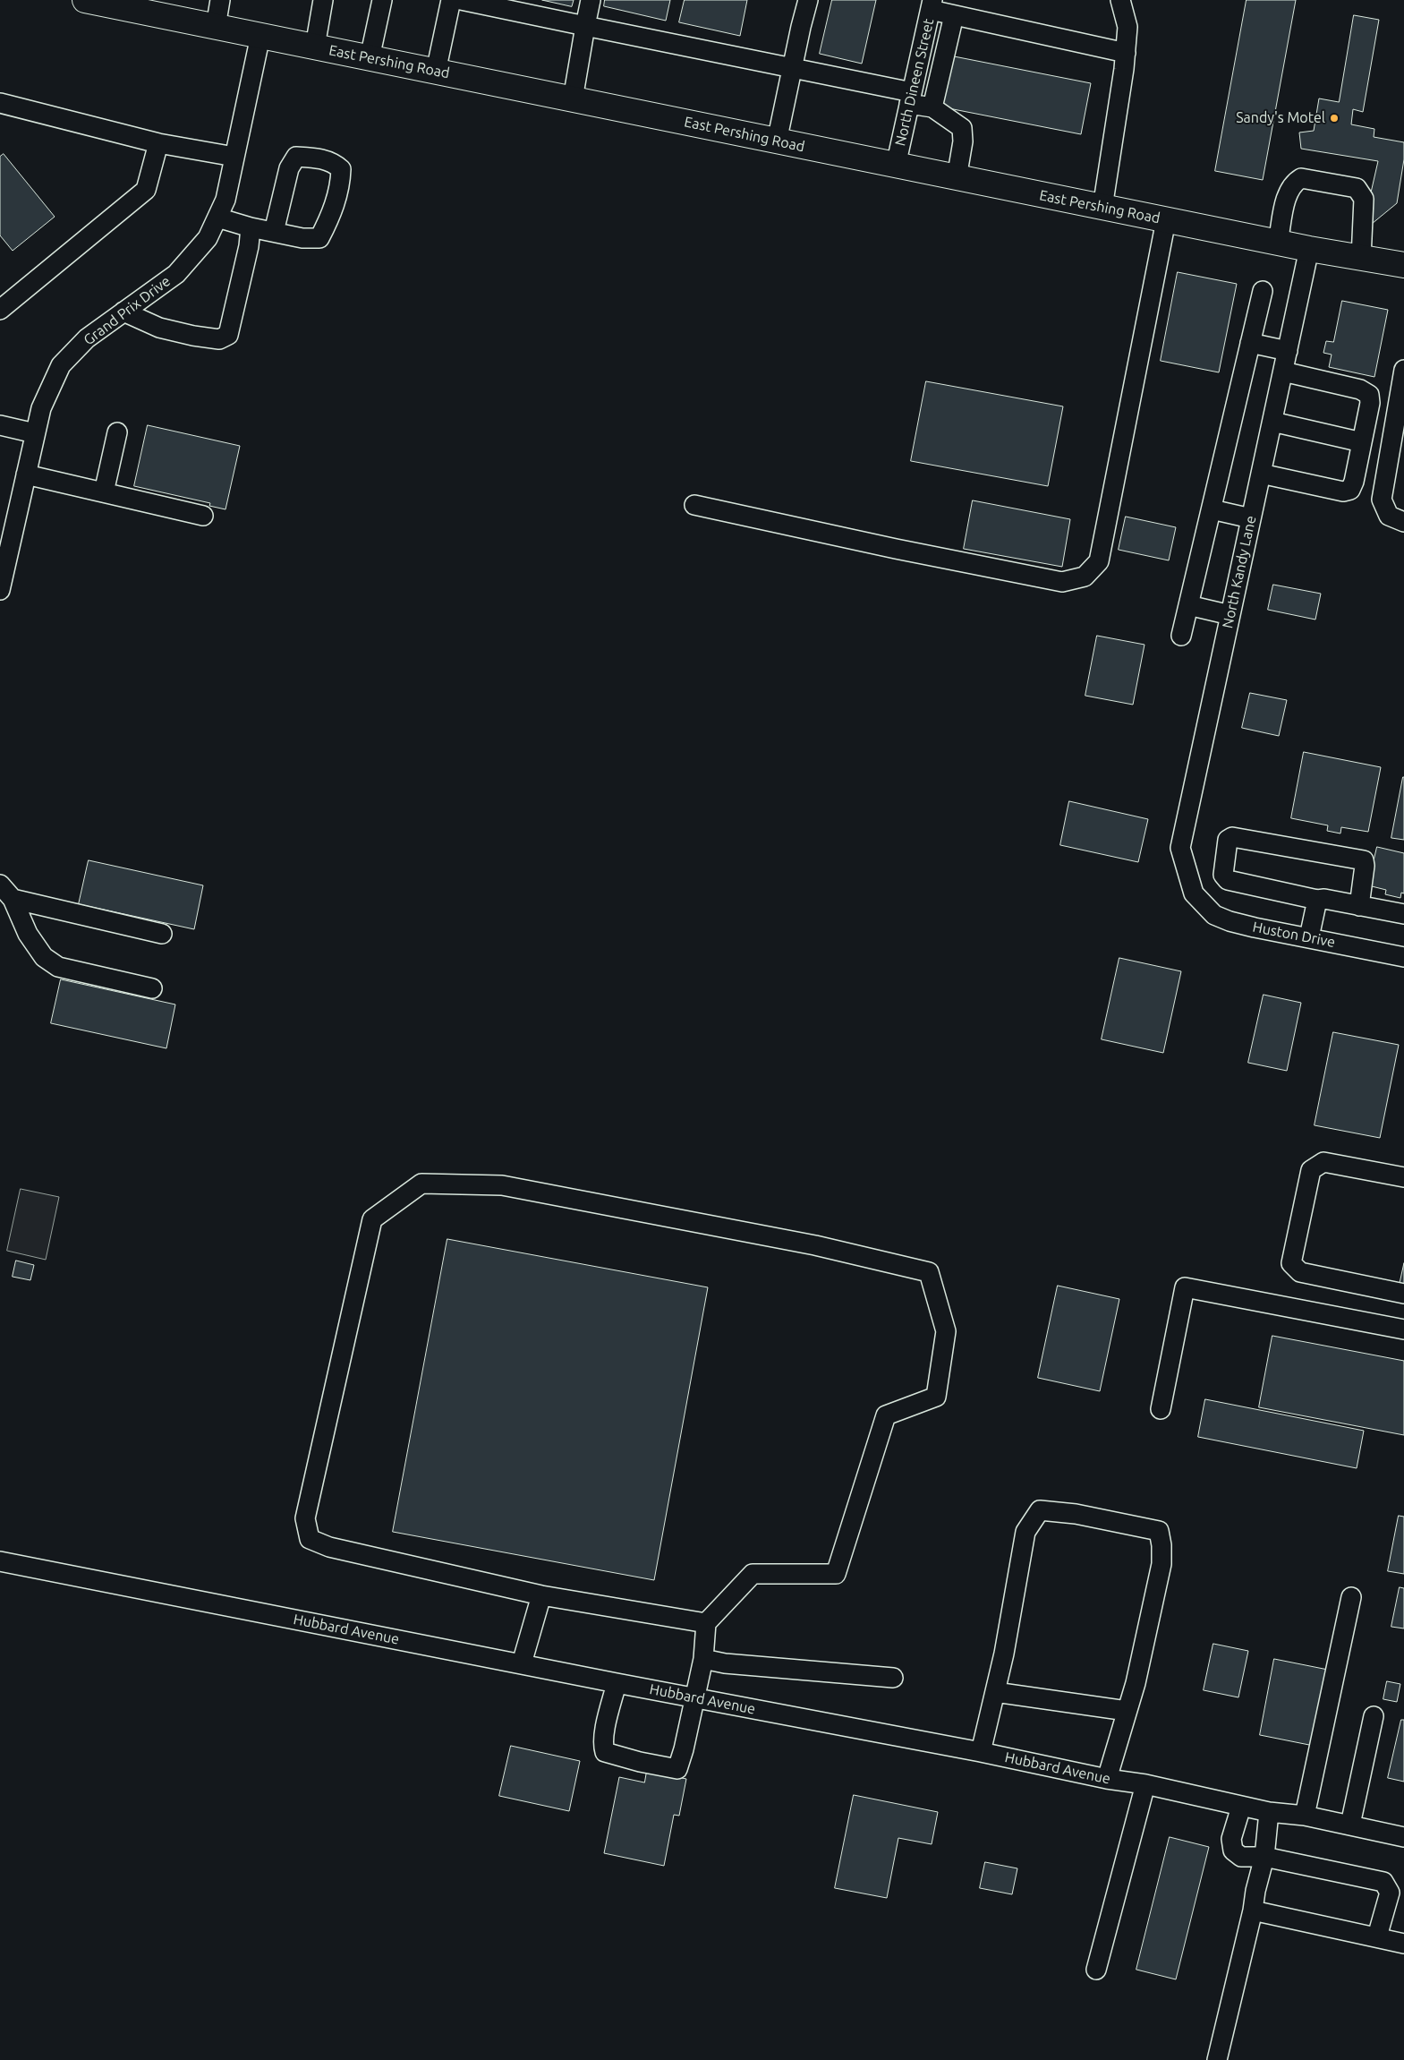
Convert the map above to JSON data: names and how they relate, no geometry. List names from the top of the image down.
{
  "streets": {
    "main road": ["East Pershing Road"],
    "street": [
      "North Dineen Street",
      "Grand Prix Drive",
      "North Kandy Lane",
      "Huston Drive",
      "Hubbard Avenue"
    ]
  },
  "crossings": [
    ["East Pershing Road", "North Dineen Street"],
    ["East Pershing Road", "Grand Prix Drive"],
    ["East Pershing Road", "North Kandy Lane"],
    ["North Kandy Lane", "Huston Drive"]
  ],
  "places": ["Sandy's Motel"]
}
